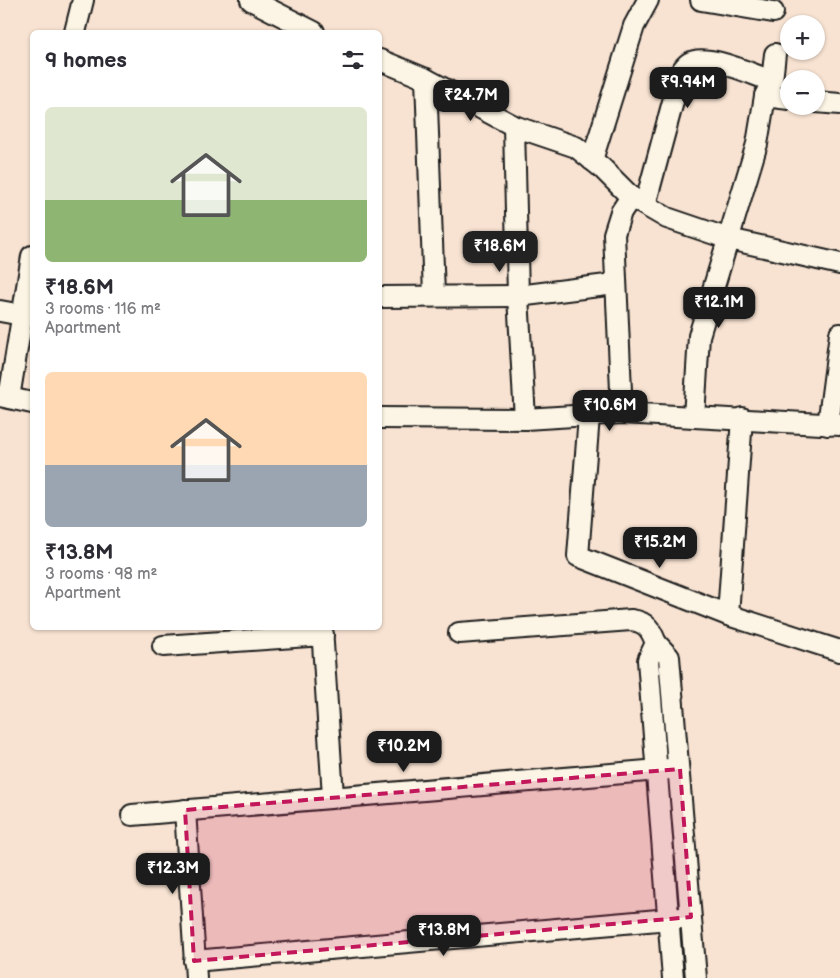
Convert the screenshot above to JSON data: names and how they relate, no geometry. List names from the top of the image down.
{
  "page": {
    "map_buttons": ["+", "−"],
    "heading": "9 homes",
    "price": [
      "₹9.94M",
      "₹24.7M",
      "₹18.6M",
      "₹12.1M",
      "₹10.6M",
      "₹15.2M",
      "₹10.2M",
      "₹12.3M",
      "₹13.8M"
    ],
    "list": [
      {
        "name": "₹18.6M",
        "note": "3 rooms · 116 m² · Apartment"
      },
      {
        "name": "₹13.8M",
        "note": "3 rooms · 98 m² · Apartment"
      }
    ]
  }
}
